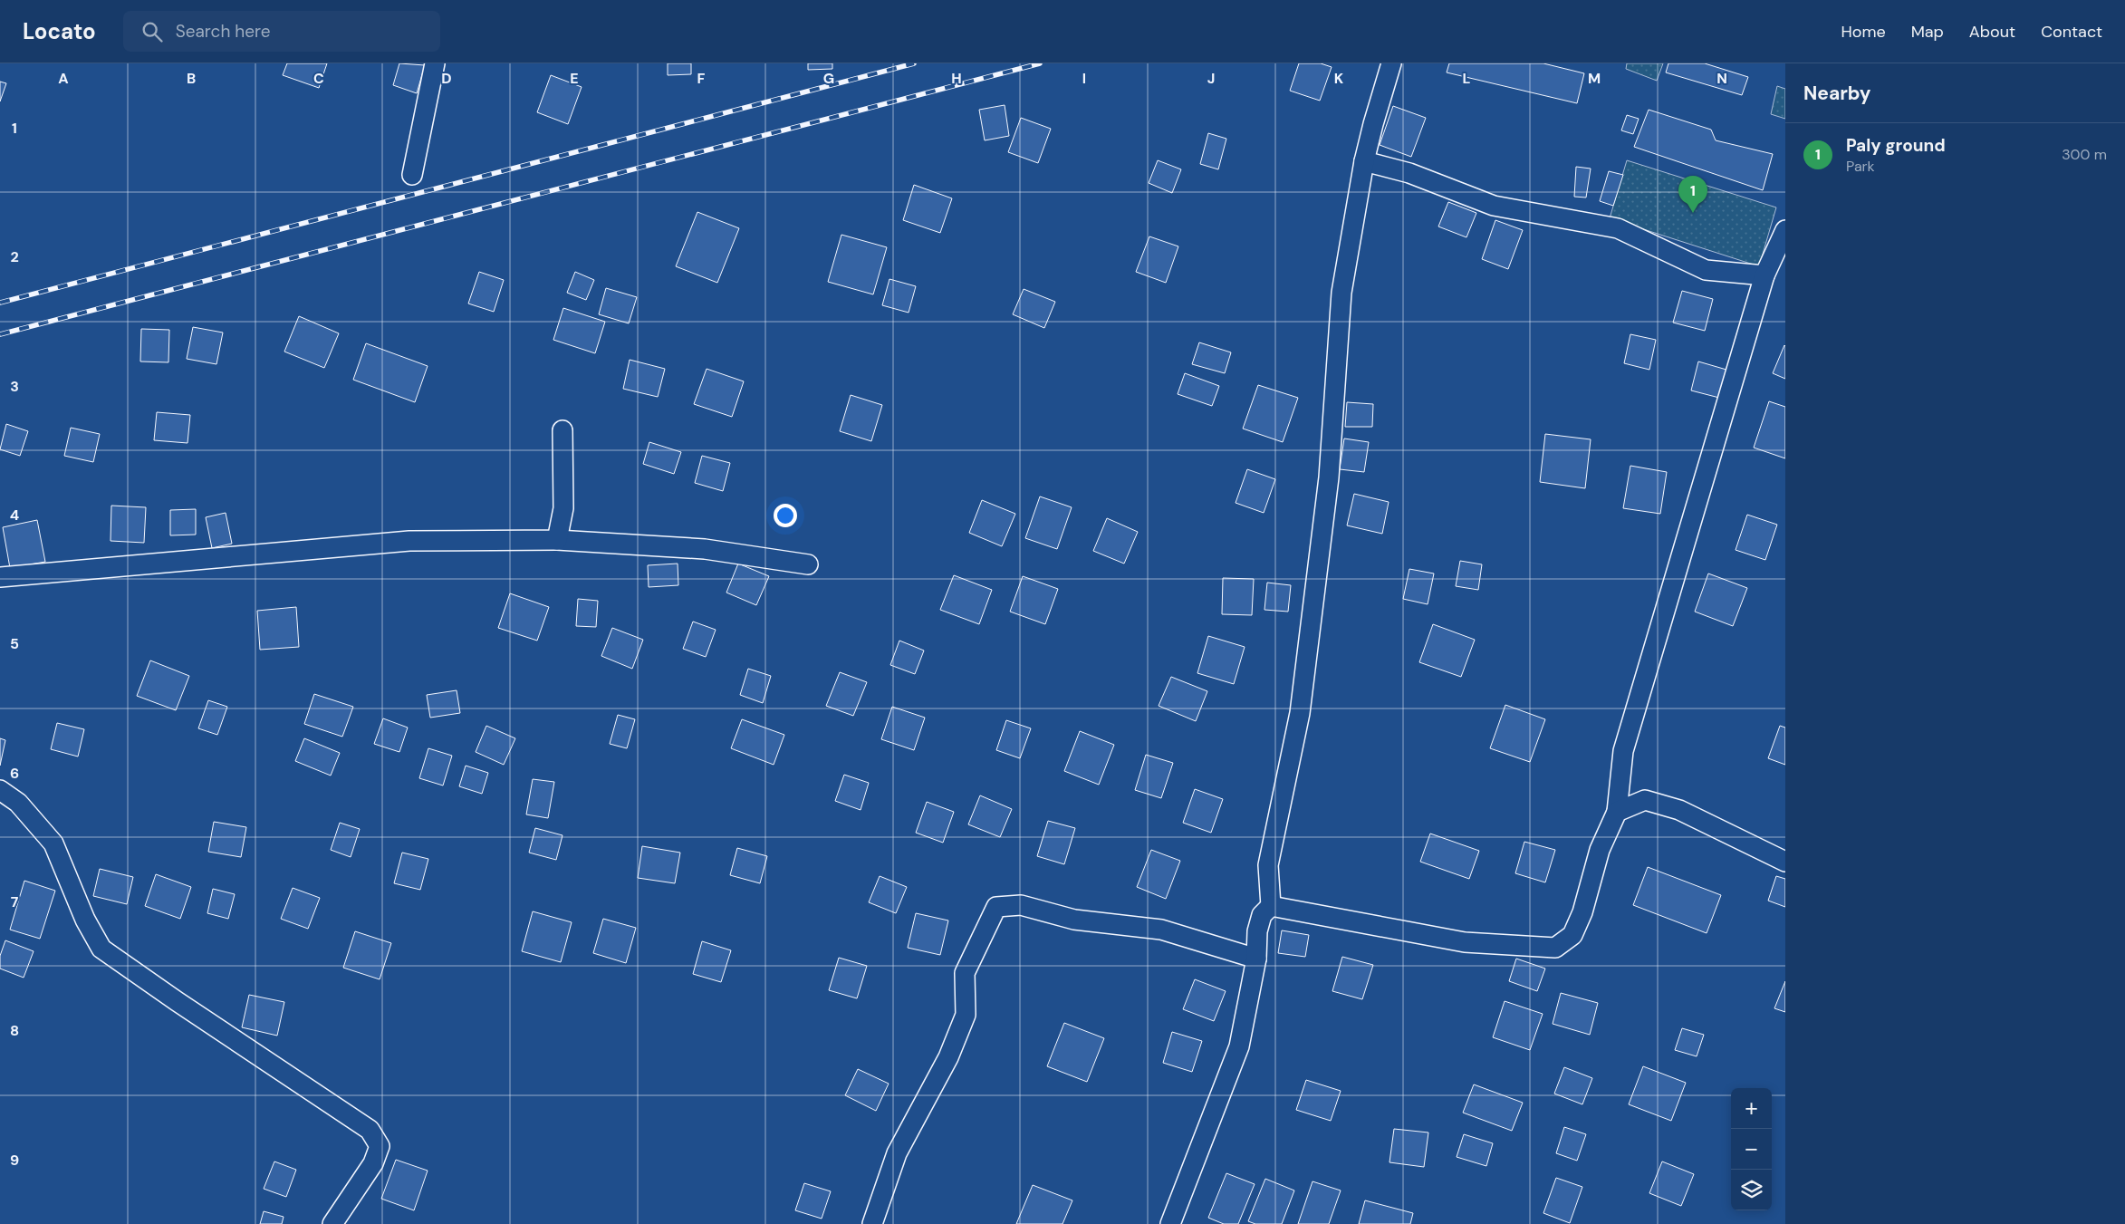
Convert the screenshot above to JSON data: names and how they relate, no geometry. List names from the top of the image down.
{
  "page": {
    "header": "Locato",
    "search": "Search here",
    "nav": [
      "Home",
      "Map",
      "About",
      "Contact"
    ],
    "heading": "Nearby",
    "list": [
      {
        "mark": "1",
        "name": "Paly ground",
        "note": "Park",
        "value": "300 m"
      }
    ],
    "pins": "1",
    "map_buttons": ["+", "−"]
  },
  "grid": {
    "columns": [
      "A",
      "B",
      "C",
      "D",
      "E",
      "F",
      "G",
      "H",
      "I",
      "J",
      "K",
      "L",
      "M",
      "N"
    ],
    "rows": [
      "1",
      "2",
      "3",
      "4",
      "5",
      "6",
      "7",
      "8",
      "9"
    ]
  }
}
